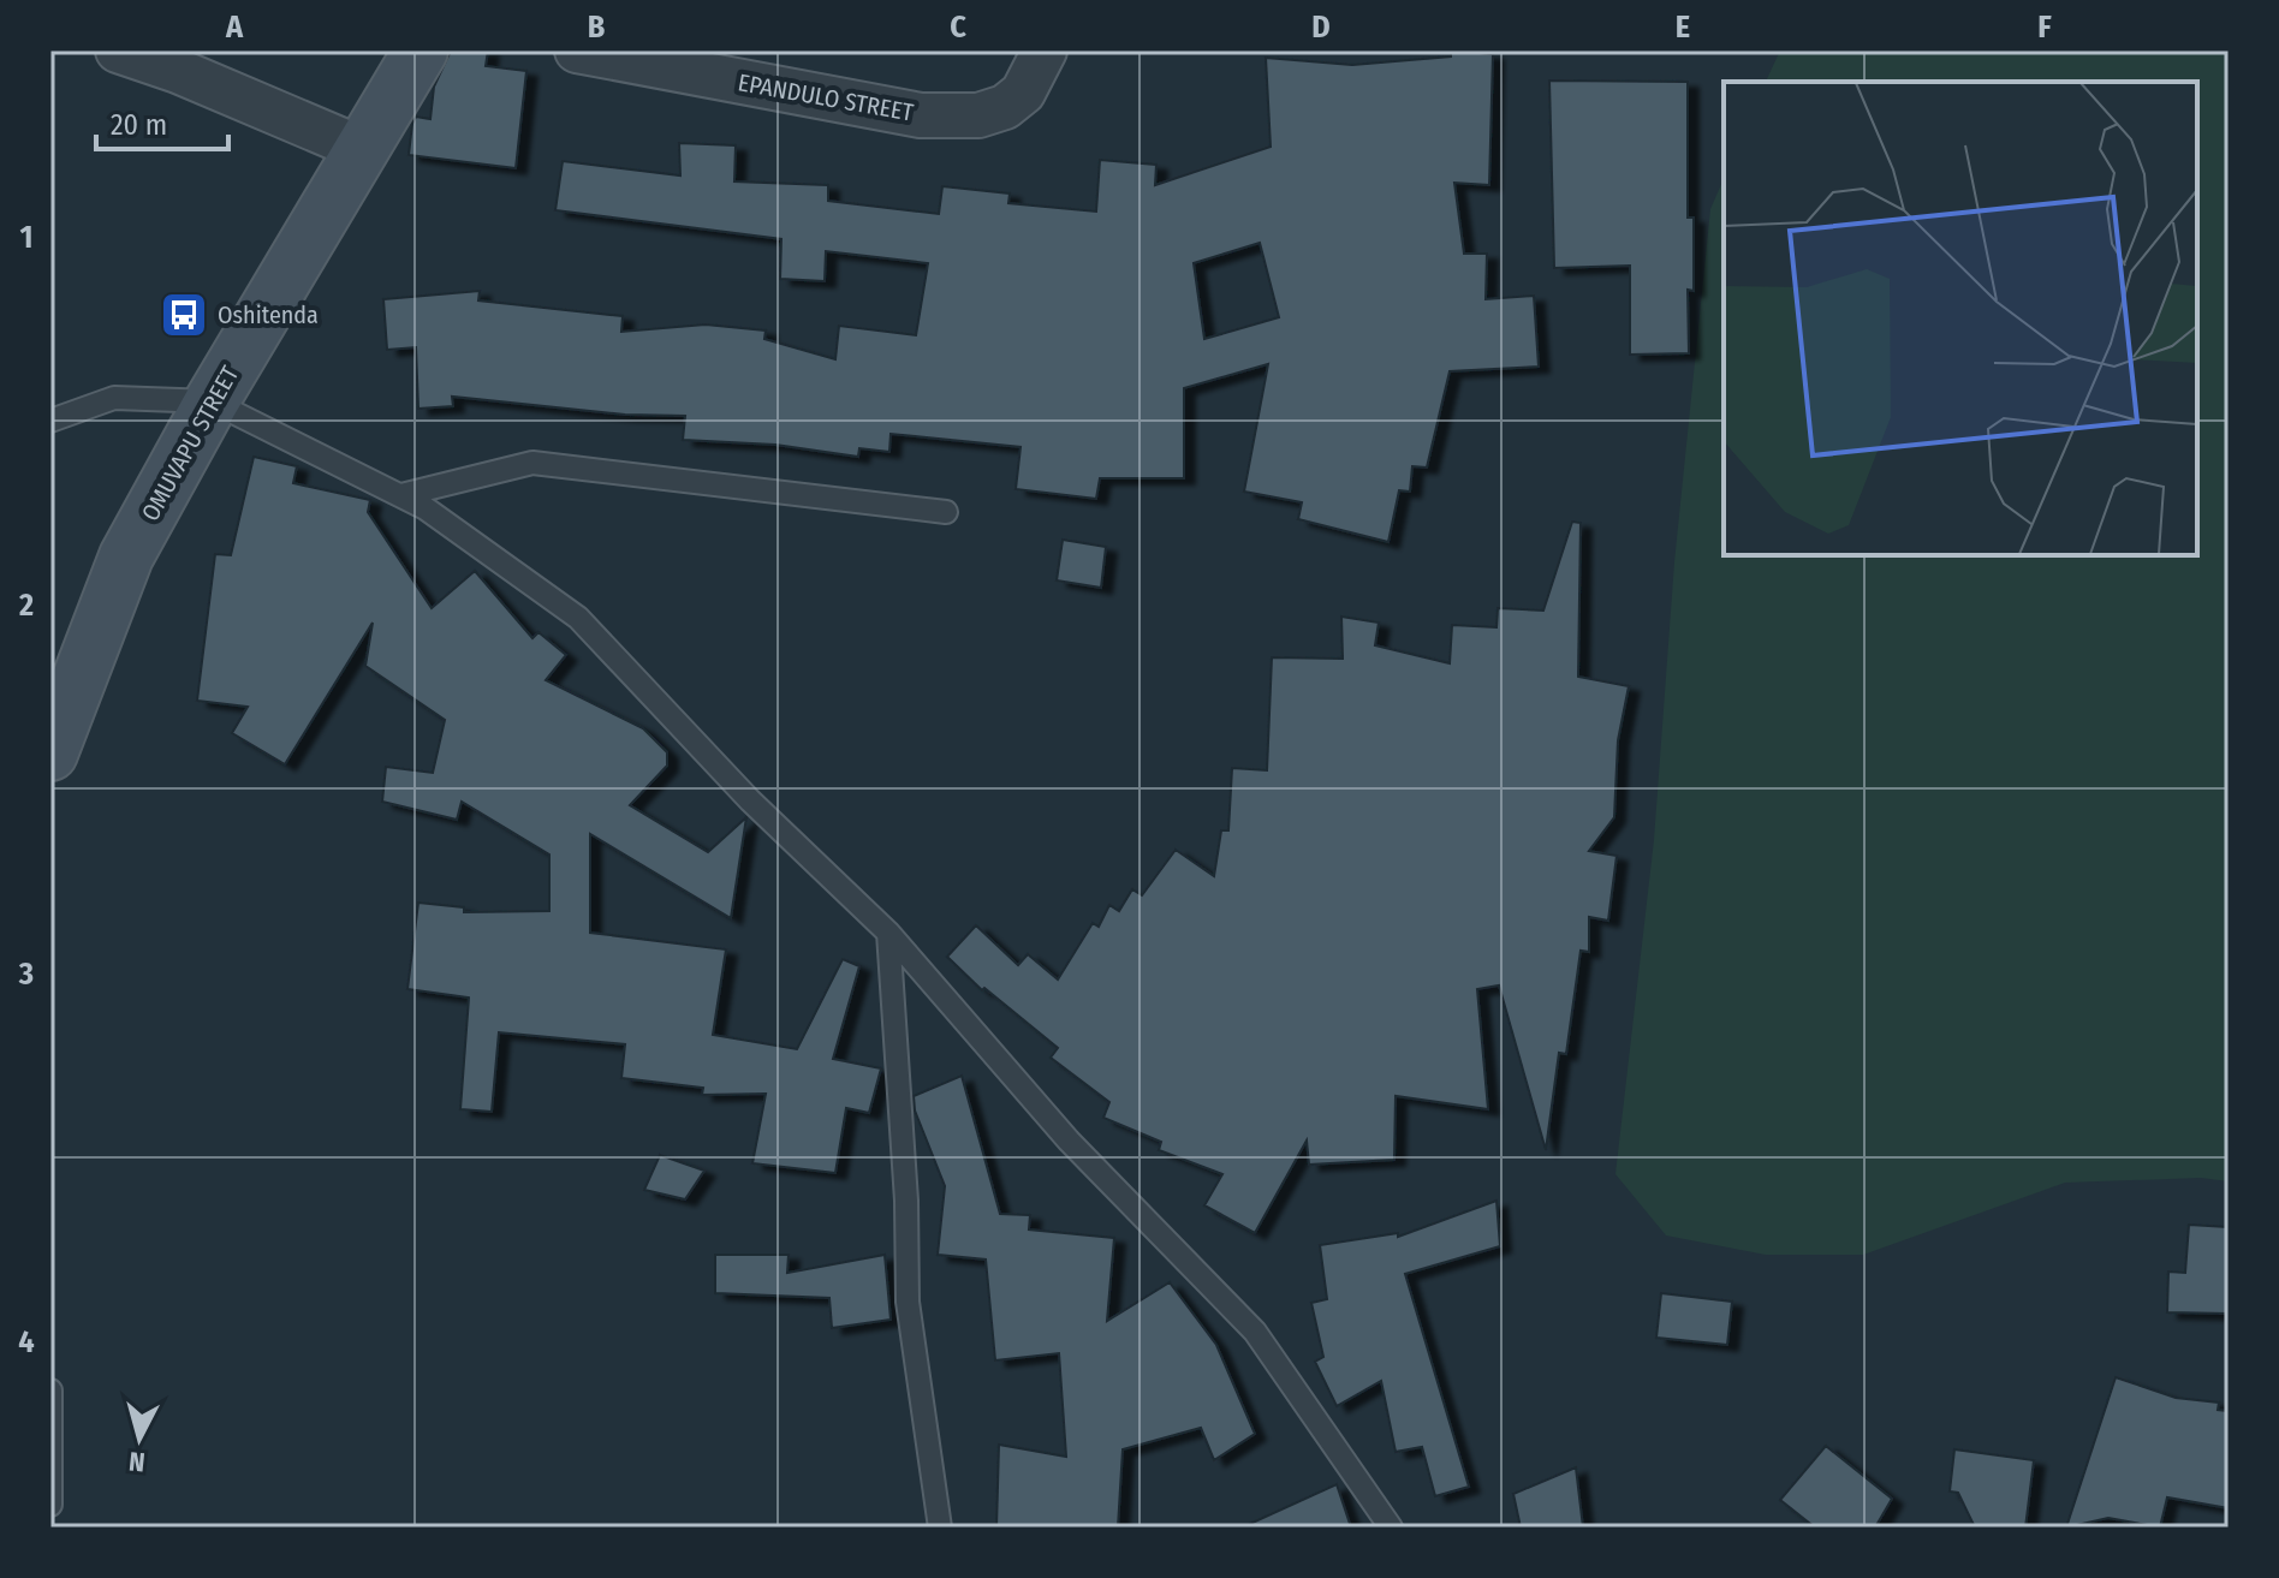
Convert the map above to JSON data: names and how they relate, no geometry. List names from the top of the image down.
{
  "streets": {
    "street": ["EPANDULO STREET", "OMUVAPU STREET"]
  },
  "places": {
    "bus stop": ["Oshitenda"]
  },
  "scale_bar": "20 m",
  "north": "bottom",
  "grid": {
    "columns": [
      "A",
      "B",
      "C",
      "D",
      "E",
      "F"
    ],
    "rows": [
      "1",
      "2",
      "3",
      "4"
    ]
  }
}
